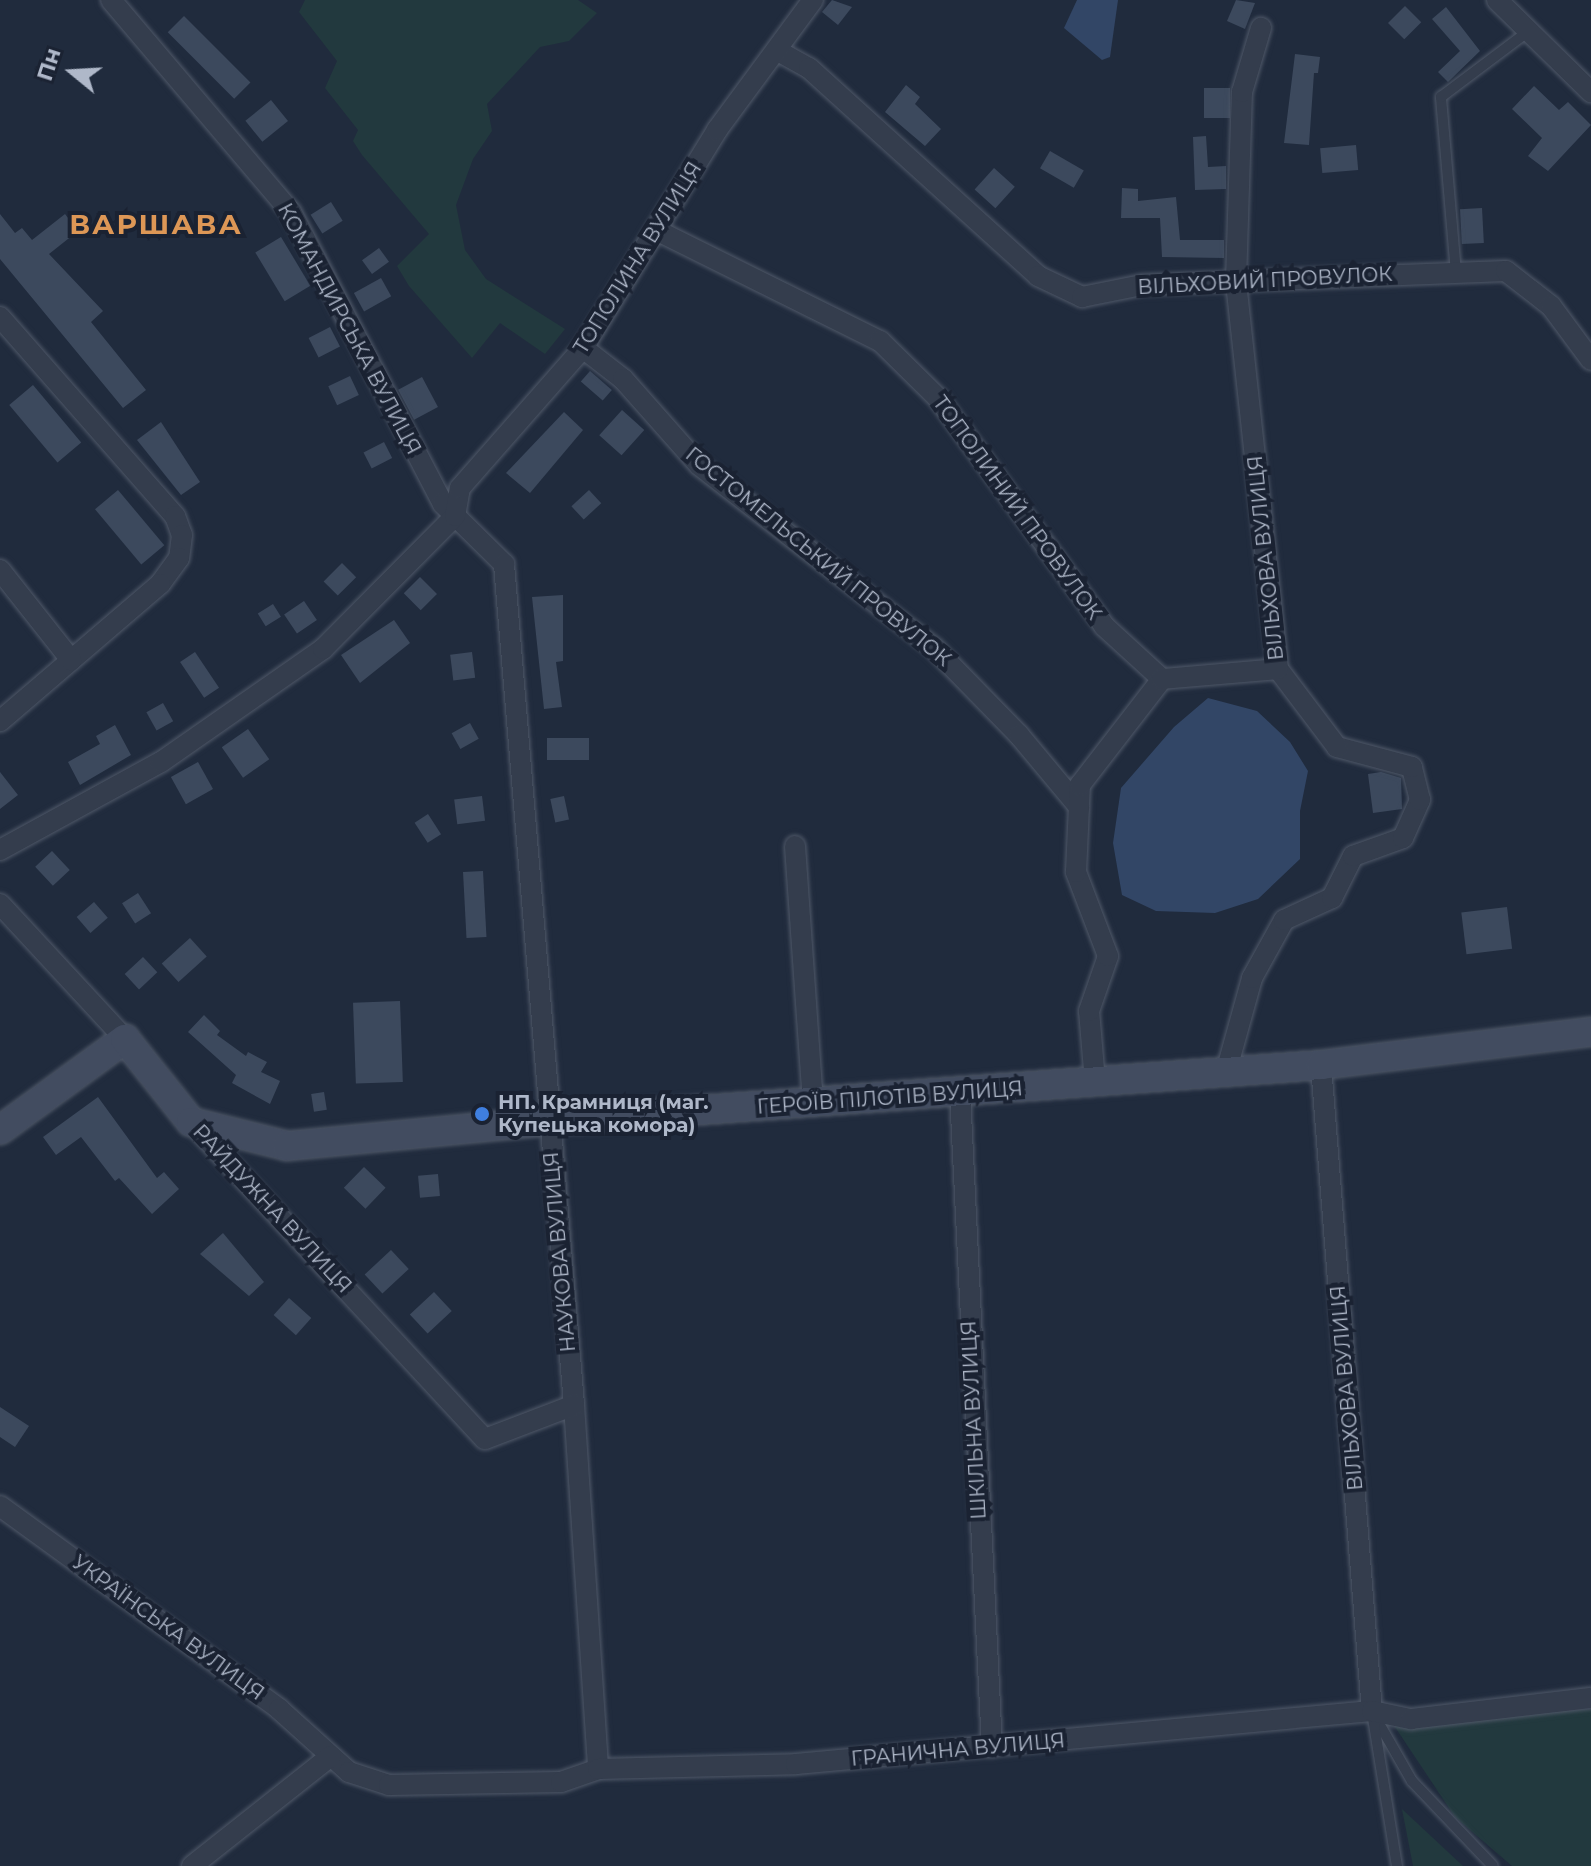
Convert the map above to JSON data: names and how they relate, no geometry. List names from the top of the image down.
{
  "streets": {
    "street": [
      "ТОПОЛИНА ВУЛИЦЯ",
      "ВІЛЬХОВИЙ ПРОВУЛОК",
      "КОМАНДИРСЬКА ВУЛИЦЯ",
      "ТОПОЛИНИЙ ПРОВУЛОК",
      "ГОСТОМЕЛЬСЬКИЙ ПРОВУЛОК",
      "ВІЛЬХОВА ВУЛИЦЯ",
      "ГЕРОЇВ ПІЛОТІВ ВУЛИЦЯ",
      "РАЙДУЖНА ВУЛИЦЯ",
      "НАУКОВА ВУЛИЦЯ",
      "ШКІЛЬНА ВУЛИЦЯ",
      "УКРАЇНСЬКА ВУЛИЦЯ",
      "ГРАНИЧНА ВУЛИЦЯ"
    ]
  },
  "crossings": [
    ["ТОПОЛИНА ВУЛИЦЯ", "ВІЛЬХОВИЙ ПРОВУЛОК"],
    ["ТОПОЛИНА ВУЛИЦЯ", "КОМАНДИРСЬКА ВУЛИЦЯ"],
    ["ТОПОЛИНА ВУЛИЦЯ", "ТОПОЛИНИЙ ПРОВУЛОК"],
    ["ТОПОЛИНА ВУЛИЦЯ", "ГОСТОМЕЛЬСЬКИЙ ПРОВУЛОК"],
    ["ТОПОЛИНА ВУЛИЦЯ", "НАУКОВА ВУЛИЦЯ"],
    ["ВІЛЬХОВИЙ ПРОВУЛОК", "ВІЛЬХОВА ВУЛИЦЯ"],
    ["КОМАНДИРСЬКА ВУЛИЦЯ", "НАУКОВА ВУЛИЦЯ"],
    ["ВІЛЬХОВА ВУЛИЦЯ", "ГЕРОЇВ ПІЛОТІВ ВУЛИЦЯ"],
    ["ВІЛЬХОВА ВУЛИЦЯ", "ГРАНИЧНА ВУЛИЦЯ"],
    ["ГЕРОЇВ ПІЛОТІВ ВУЛИЦЯ", "РАЙДУЖНА ВУЛИЦЯ"],
    ["ГЕРОЇВ ПІЛОТІВ ВУЛИЦЯ", "НАУКОВА ВУЛИЦЯ"],
    ["ГЕРОЇВ ПІЛОТІВ ВУЛИЦЯ", "ШКІЛЬНА ВУЛИЦЯ"],
    ["РАЙДУЖНА ВУЛИЦЯ", "НАУКОВА ВУЛИЦЯ"],
    ["НАУКОВА ВУЛИЦЯ", "ГРАНИЧНА ВУЛИЦЯ"],
    ["ШКІЛЬНА ВУЛИЦЯ", "ГРАНИЧНА ВУЛИЦЯ"],
    ["УКРАЇНСЬКА ВУЛИЦЯ", "ГРАНИЧНА ВУЛИЦЯ"]
  ],
  "districts": ["ВАРШАВА"],
  "places": ["НП. Крамниця (маг. Купецька комора)"],
  "north": "left"
}
